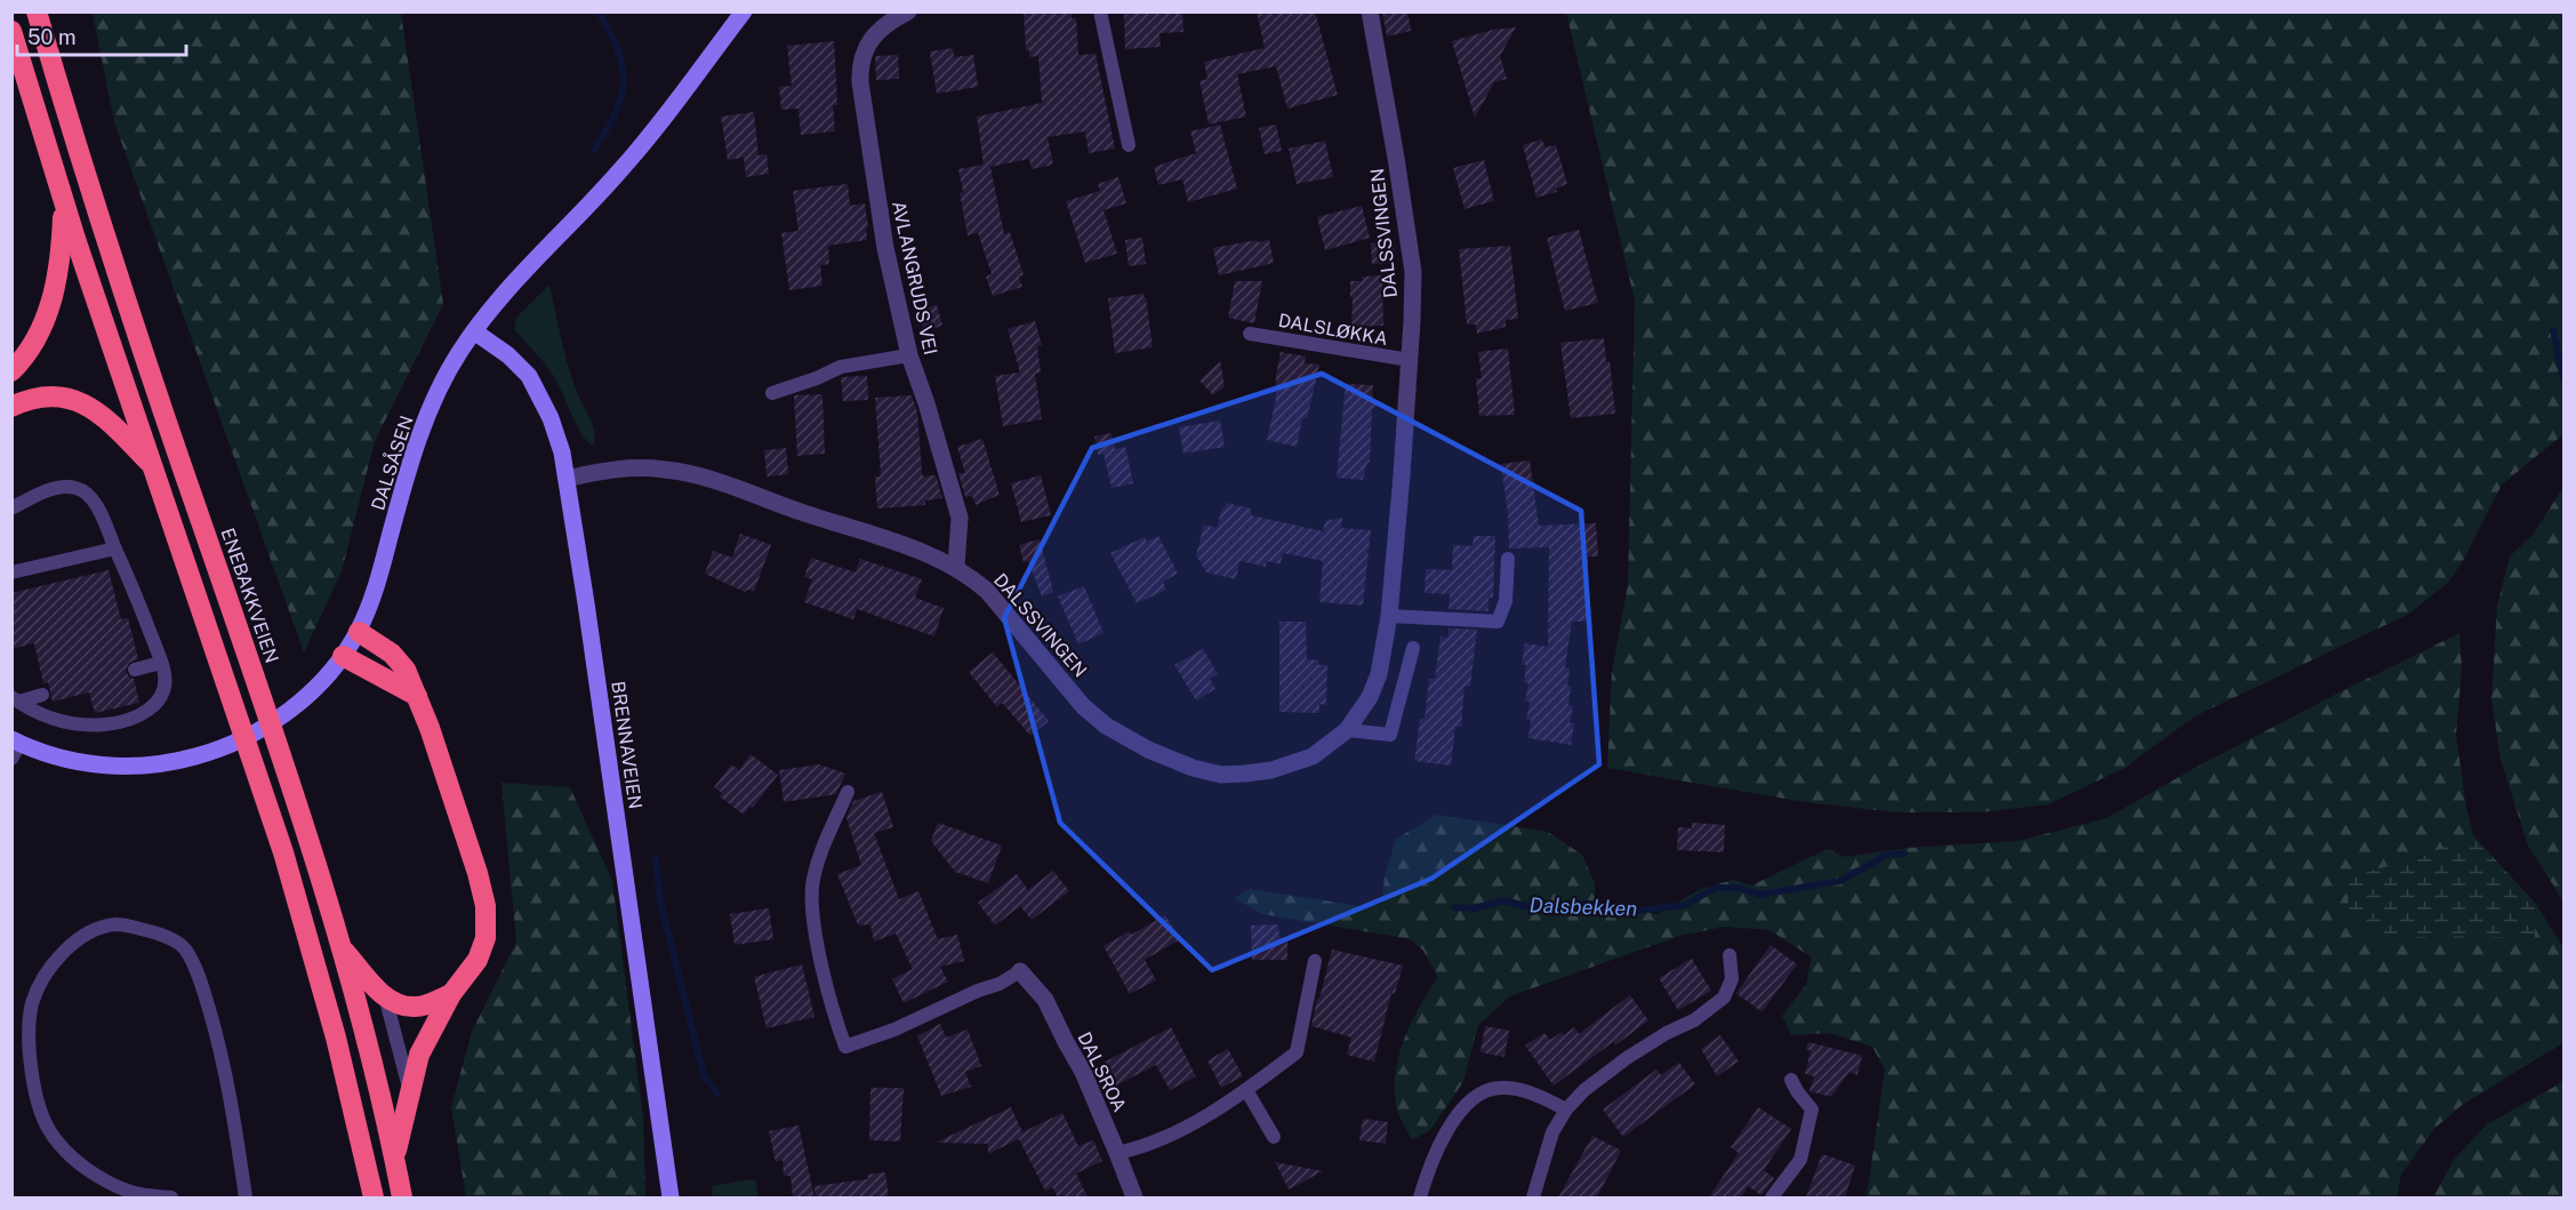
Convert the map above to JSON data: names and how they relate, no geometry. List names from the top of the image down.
{
  "streets": {
    "highway": ["ENEBAKKVEIEN"],
    "street": [
      "DALSSVINGEN",
      "AVLANGRUDS VEI",
      "DALSÅSEN",
      "BRENNAVEIEN",
      "DALSROA"
    ],
    "lane": ["DALSLØKKA"]
  },
  "crossings": [
    ["DALSSVINGEN", "AVLANGRUDS VEI"],
    ["DALSSVINGEN", "DALSLØKKA"],
    ["DALSSVINGEN", "BRENNAVEIEN"],
    ["DALSÅSEN", "BRENNAVEIEN"]
  ],
  "water": ["Dalsbekken"],
  "scale_bar": "50 m"
}
